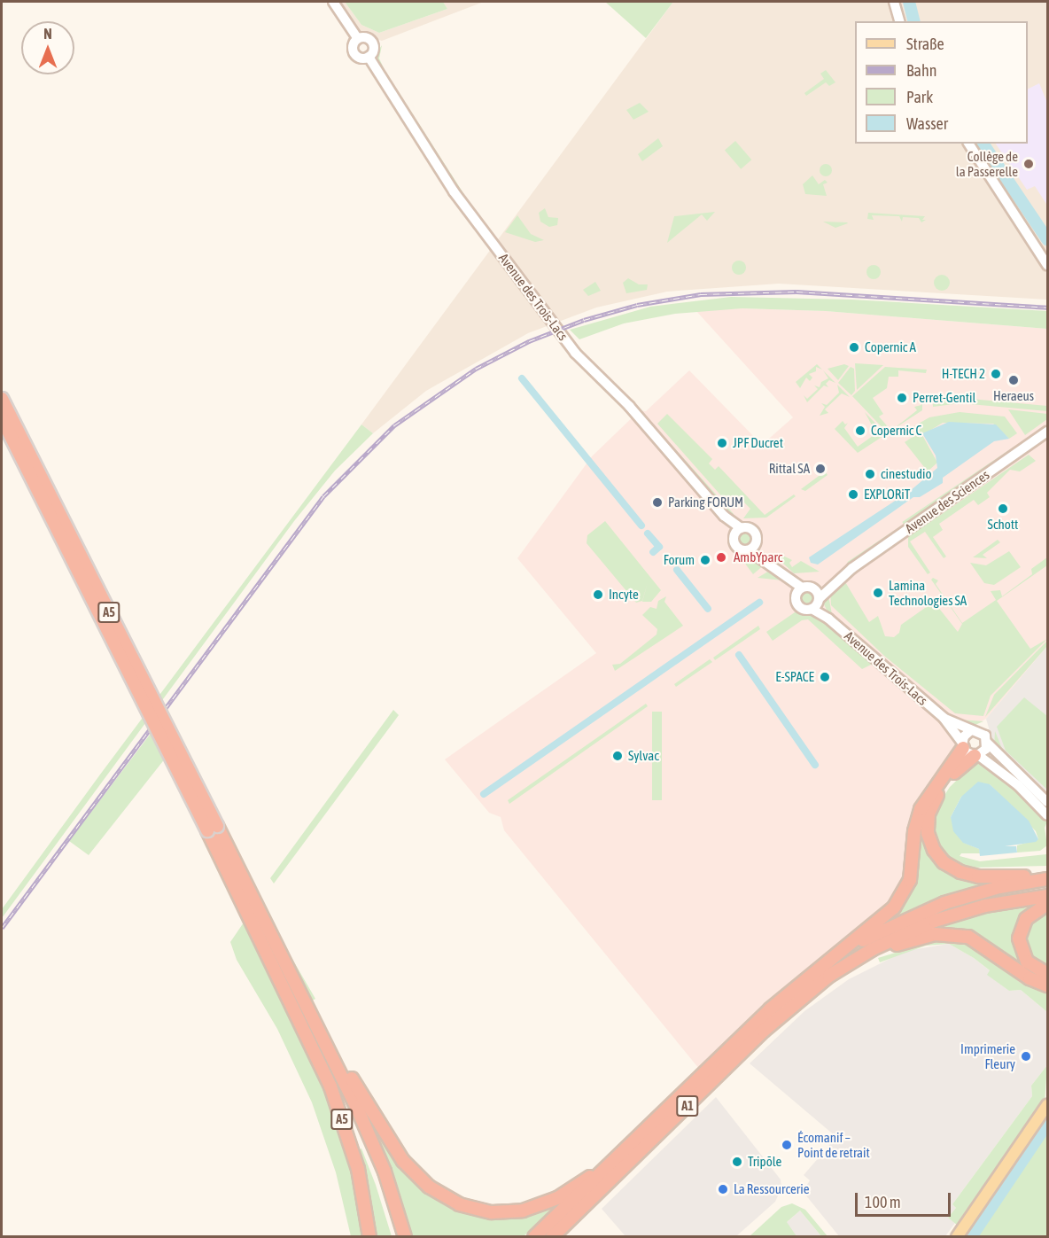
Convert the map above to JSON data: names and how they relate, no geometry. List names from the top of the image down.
{
  "streets": {
    "highway": ["A5", "A1"],
    "street": ["Avenue des Trois-Lacs", "Avenue des Sciences"]
  },
  "crossings": [
    ["Avenue des Trois-Lacs", "Avenue des Sciences"]
  ],
  "places": [
    "Collège de la Passerelle",
    "Copernic A",
    "H-TECH 2",
    "Heraeus",
    "Perret-Gentil",
    "Copernic C",
    "JPF Ducret",
    "Rittal SA",
    "cinestudio",
    "EXPLORiT",
    "Parking FORUM",
    "Schott",
    "AmbYparc",
    "Forum",
    "Lamina Technologies SA",
    "Incyte",
    "E-SPACE",
    "Sylvac",
    "Imprimerie Fleury",
    "Écomanif – Point de retrait",
    "Tripōle",
    "La Ressourcerie"
  ],
  "legend": [
    "Straße",
    "Bahn",
    "Park",
    "Wasser"
  ],
  "scale_bar": "100 m",
  "north": "top"
}
